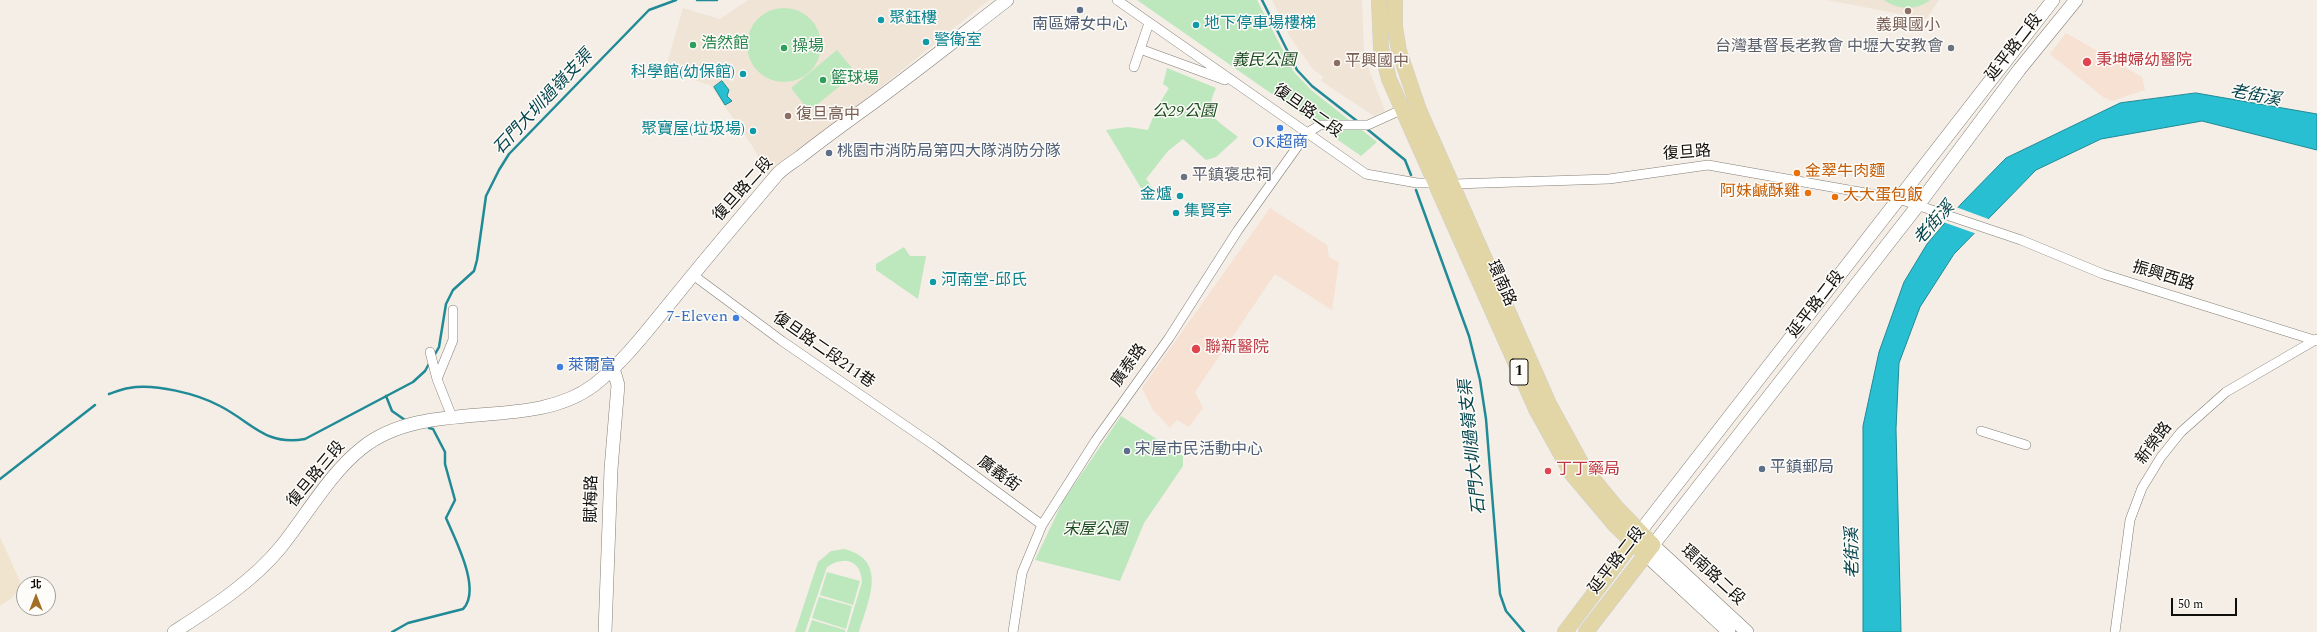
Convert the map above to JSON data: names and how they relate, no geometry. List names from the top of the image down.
{
  "streets": {
    "main road": [
      "延平路二段",
      "復旦路二段",
      "環南路",
      "1",
      "復旦路三段",
      "賦梅路",
      "環南路二段"
    ],
    "street": [
      "復旦路",
      "振興西路",
      "復旦路二段211巷",
      "廣泰路",
      "新榮路",
      "廣義街"
    ]
  },
  "crossings": [
    ["延平路二段", "復旦路"],
    ["延平路二段", "振興西路"],
    ["延平路二段", "環南路"],
    ["延平路二段", "環南路二段"],
    ["復旦路二段", "復旦路"],
    ["復旦路二段", "環南路"],
    ["復旦路二段", "復旦路二段211巷"],
    ["復旦路二段", "廣泰路"],
    ["復旦路二段", "復旦路三段"],
    ["復旦路二段", "賦梅路"],
    ["復旦路", "振興西路"],
    ["復旦路", "環南路"],
    ["振興西路", "新榮路"],
    ["環南路", "環南路二段"],
    ["復旦路二段211巷", "廣義街"],
    ["廣泰路", "廣義街"]
  ],
  "water": ["老街溪", "石門大圳過嶺支渠"],
  "parks": ["義民公園", "公29公園", "宋屋公園"],
  "places": [
    "南區婦女中心",
    "義興國小",
    "聚鈺樓",
    "地下停車場樓梯",
    "警衛室",
    "浩然館",
    "操場",
    "台灣基督長老教會 中壢大安教會",
    "秉坤婦幼醫院",
    "平興國中",
    "科學館(幼保館)",
    "籃球場",
    "復旦高中",
    "OK超商",
    "聚寶屋(垃圾場)",
    "桃園市消防局第四大隊消防分隊",
    "金翠牛肉麵",
    "平鎮褒忠祠",
    "阿妹鹹酥雞",
    "金爐",
    "大大蛋包飯",
    "集賢亭",
    "河南堂-邱氏",
    "7-Eleven",
    "聯新醫院",
    "萊爾富",
    "宋屋市民活動中心",
    "平鎮郵局",
    "丁丁藥局"
  ],
  "scale_bar": "50 m",
  "north": "top"
}
